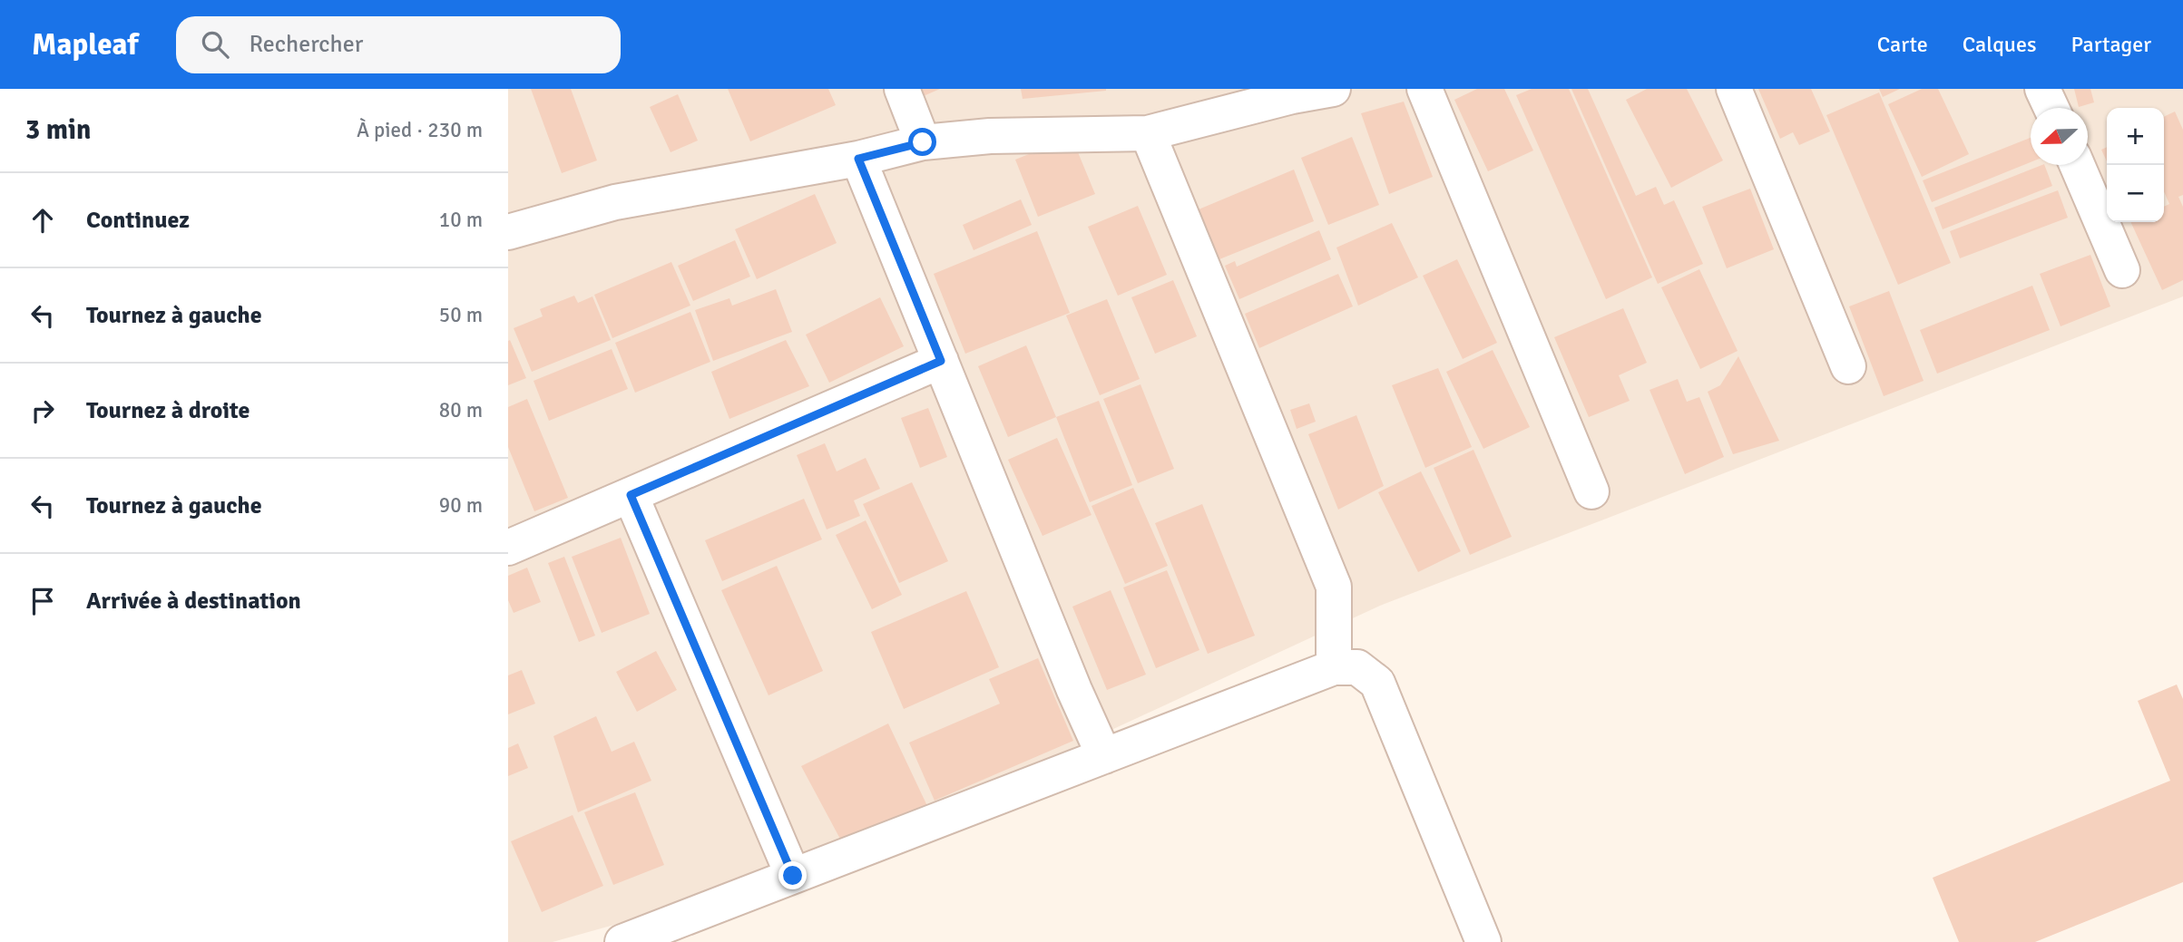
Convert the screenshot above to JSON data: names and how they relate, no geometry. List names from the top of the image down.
{
  "north": "left",
  "page": {
    "header": "Mapleaf",
    "search": "Rechercher",
    "nav": ["Carte", "Calques", "Partager"],
    "heading": ["3 min", "À pied · 230 m"],
    "map_buttons": ["+", "−"],
    "list": [
      ["Continuez", "10 m"],
      ["Tournez à gauche", "50 m"],
      ["Tournez à droite", "80 m"],
      ["Tournez à gauche", "90 m"],
      "Arrivée à destination"
    ]
  }
}
